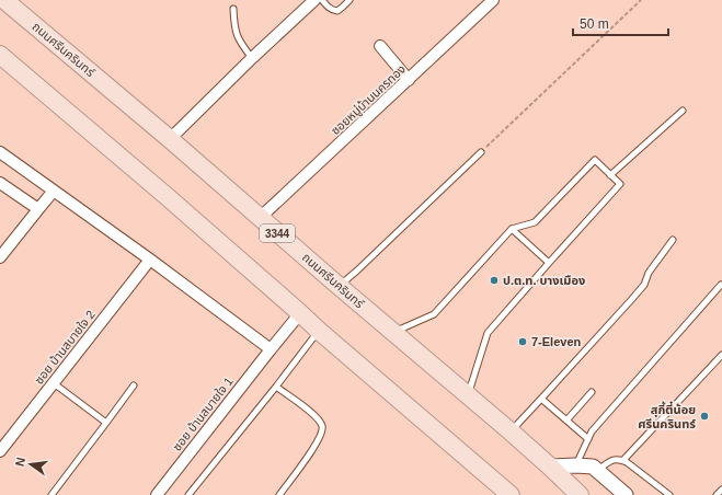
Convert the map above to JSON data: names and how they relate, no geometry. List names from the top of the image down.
{
  "streets": {
    "main road": ["ถนนศรีนครินทร์", "3344"],
    "street": ["ซอยหมู่บ้านนครทอง", "ซอย บ้านสบายใจ 2", "ซอย บ้านสบายใจ 1"]
  },
  "crossings": [
    ["ถนนศรีนครินทร์", "ซอยหมู่บ้านนครทอง"]
  ],
  "places": ["ป.ต.ท. บางเมือง", "7-Eleven", "สุกี้ตี๋น้อย ศรีนครินทร์"],
  "scale_bar": "50 m",
  "north": "left"
}
